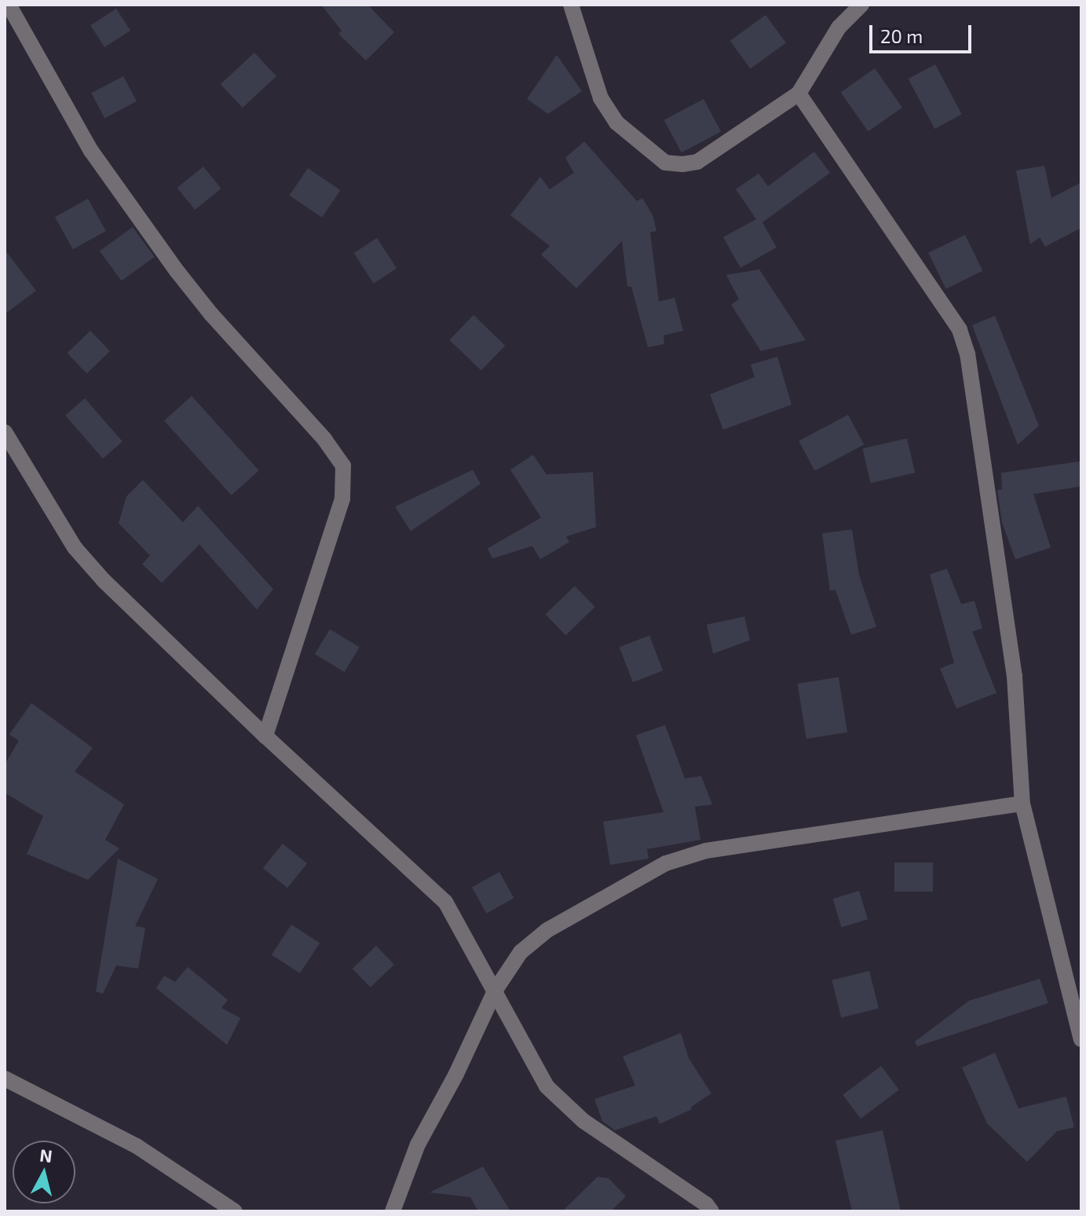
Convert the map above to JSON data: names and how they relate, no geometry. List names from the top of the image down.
{
  "scale_bar": "20 m",
  "north": "top"
}
